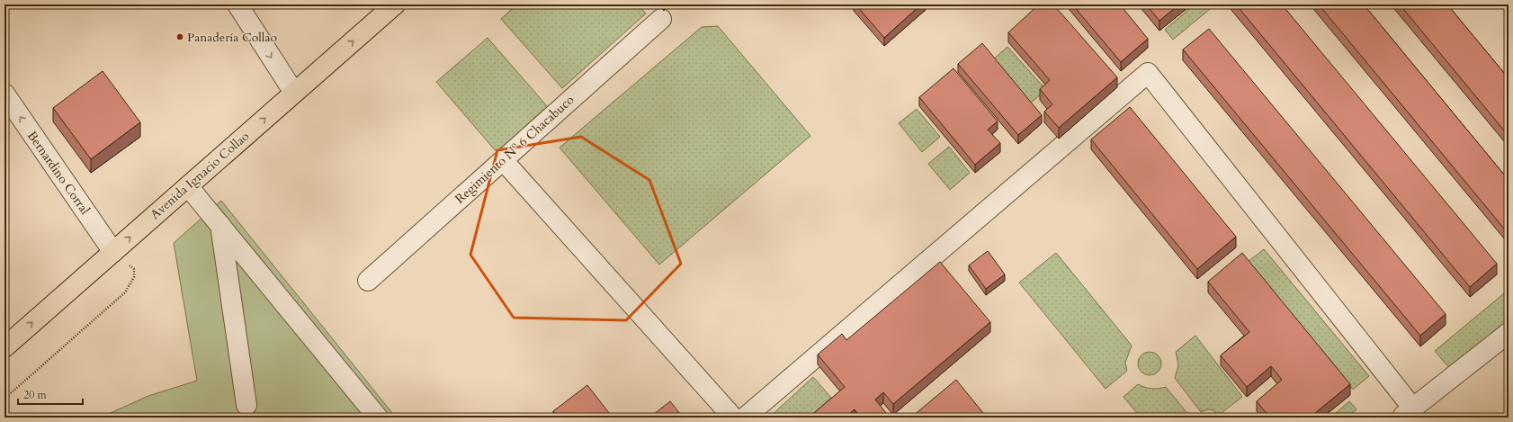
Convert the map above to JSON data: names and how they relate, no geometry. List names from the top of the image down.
{
  "streets": {
    "main road": ["Avenida Ignacio Collao"],
    "street": ["Regimiento Nº 6 Chacabuco", "Bernardino Corral"]
  },
  "crossings": [
    ["Bernardino Corral", "Avenida Ignacio Collao"]
  ],
  "one_way": ["Bernardino Corral", "Avenida Ignacio Collao"],
  "places": ["Panadería Collao"],
  "scale_bar": "20 m"
}
